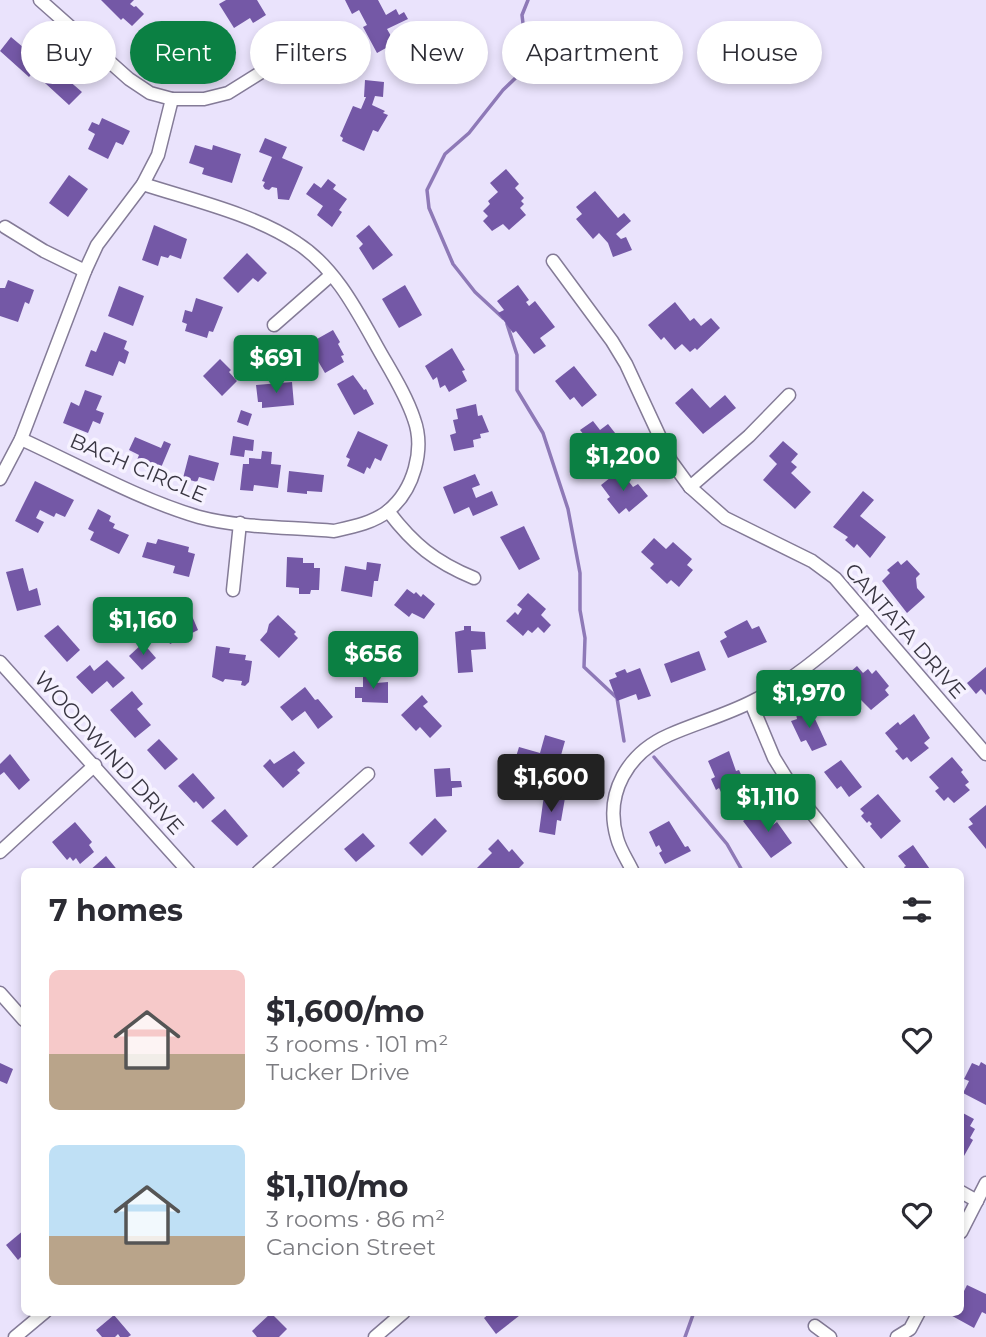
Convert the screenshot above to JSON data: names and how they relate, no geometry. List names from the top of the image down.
{
  "streets": {
    "street": ["BACH CIRCLE", "CANTATA DRIVE", "WOODWIND DRIVE"]
  },
  "page": {
    "chip": [
      "Buy",
      "Rent",
      "Filters",
      "New",
      "Apartment",
      "House"
    ],
    "price": [
      "$691",
      "$1,200",
      "$1,160",
      "$656",
      "$1,970",
      "$1,600",
      "$1,110"
    ],
    "heading": "7 homes",
    "list": [
      {
        "name": "$1,600/mo",
        "note": "3 rooms · 101 m² · Tucker Drive"
      },
      {
        "name": "$1,110/mo",
        "note": "3 rooms · 86 m² · Cancion Street"
      }
    ]
  }
}
